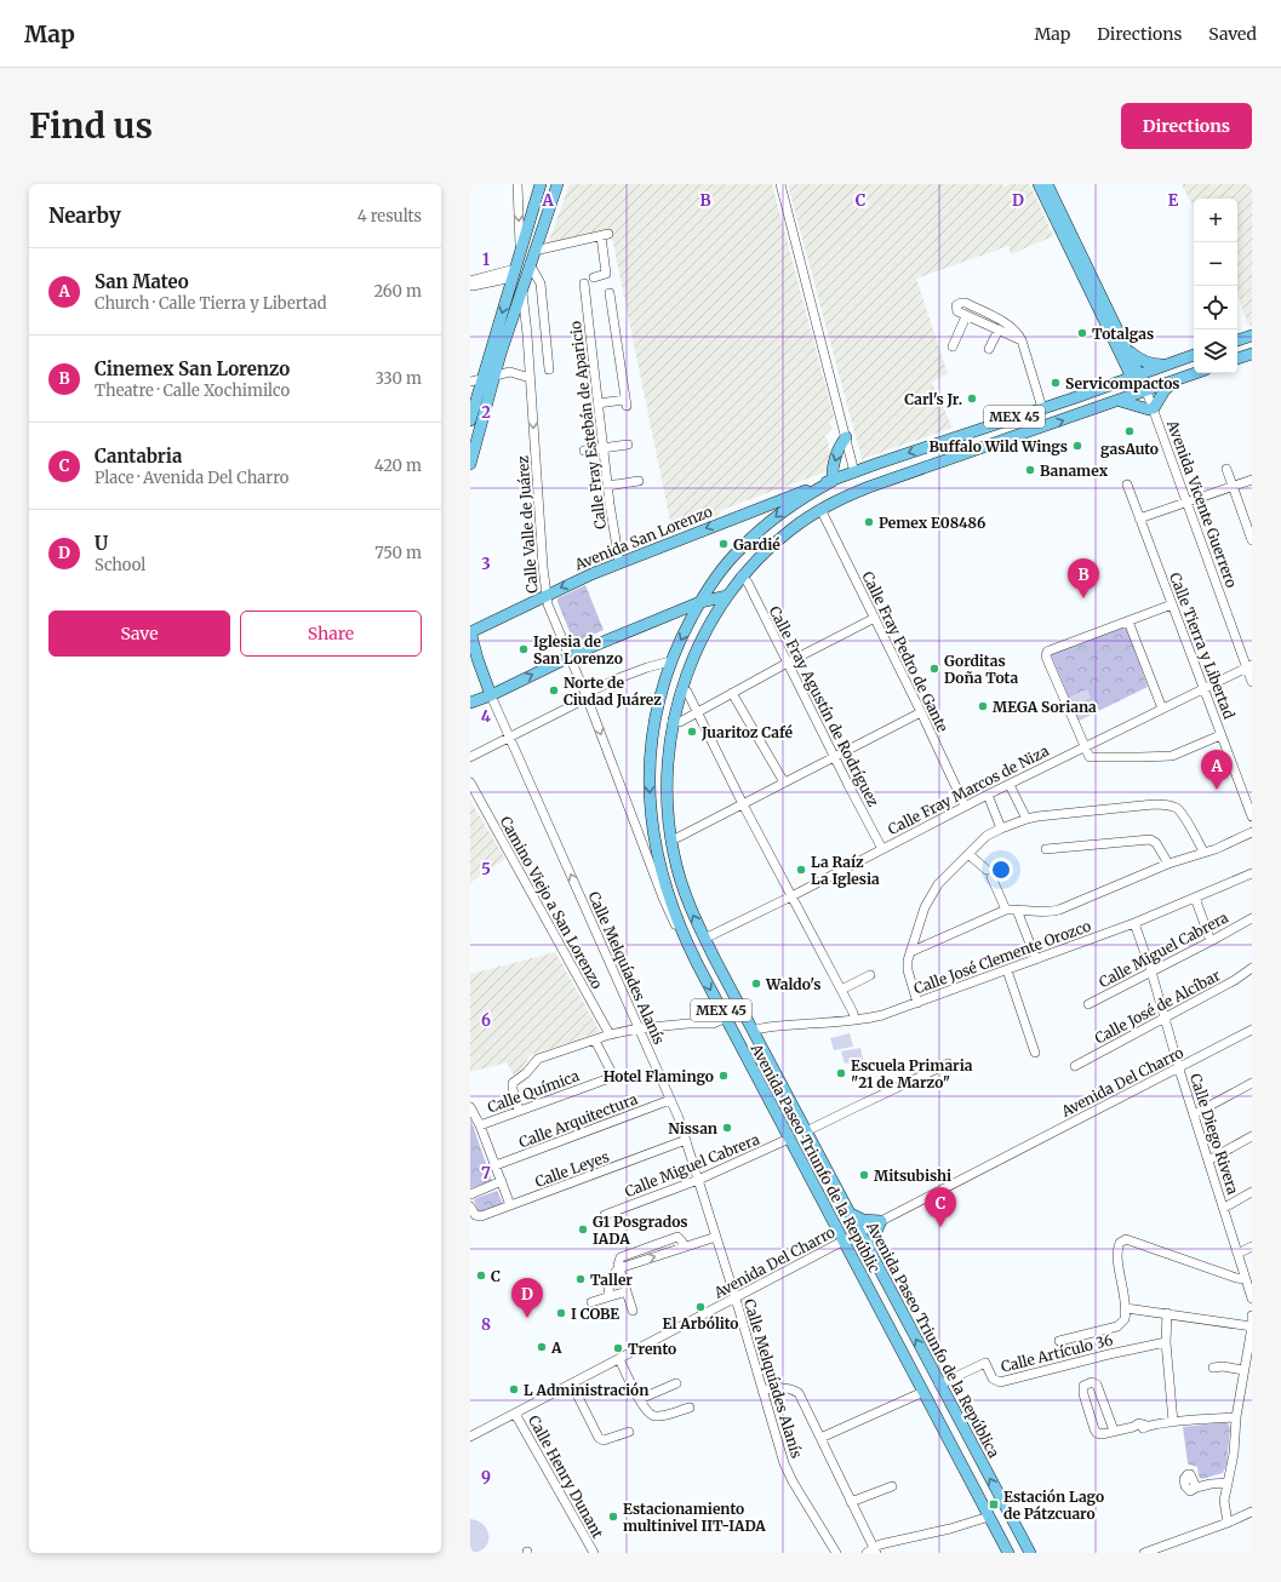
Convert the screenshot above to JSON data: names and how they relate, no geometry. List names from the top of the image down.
{
  "streets": {
    "main road": [
      "MEX 45",
      "Avenida Vicente Guerrero",
      "Avenida San Lorenzo",
      "Avenida Paseo Triunfo de la Repúblic",
      "Avenida Paseo Triunfo de la República"
    ],
    "street": [
      "Calle Fray Estebán de Aparicio",
      "Calle Valle de Juárez",
      "Calle Tierra y Libertad",
      "Calle Fray Pedro de Gante",
      "Calle Fray Agustín de Rodríguez",
      "Calle Fray Marcos de Niza",
      "Camino Viejo a San Lorenzo",
      "Calle Miguel Cabrera",
      "Calle José Clemente Orozco",
      "Calle Melquíades Alanís",
      "Calle José de Alcíbar",
      "Avenida Del Charro",
      "Calle Química",
      "Calle Arquitectura",
      "Calle Diego Rivera",
      "Calle Leyes",
      "Calle Artículo 36",
      "Calle Henry Dunant"
    ]
  },
  "crossings": [
    ["MEX 45", "Avenida Vicente Guerrero"],
    ["MEX 45", "Avenida San Lorenzo"],
    ["MEX 45", "Avenida Paseo Triunfo de la Repúblic"],
    ["MEX 45", "Avenida Paseo Triunfo de la República"],
    ["Calle Fray Estebán de Aparicio", "Avenida San Lorenzo"],
    ["Avenida Vicente Guerrero", "Calle Fray Marcos de Niza"],
    ["Calle Valle de Juárez", "Avenida San Lorenzo"],
    ["Calle Valle de Juárez", "Avenida Paseo Triunfo de la Repúblic"],
    ["Avenida San Lorenzo", "Avenida Paseo Triunfo de la Repúblic"],
    ["Calle Tierra y Libertad", "Calle Fray Marcos de Niza"],
    ["Calle Fray Pedro de Gante", "Calle Fray Marcos de Niza"],
    ["Calle Fray Pedro de Gante", "Avenida Paseo Triunfo de la República"],
    ["Calle Fray Agustín de Rodríguez", "Calle Fray Marcos de Niza"],
    ["Calle Fray Agustín de Rodríguez", "Avenida Paseo Triunfo de la República"],
    ["Calle Fray Marcos de Niza", "Avenida Paseo Triunfo de la República"],
    ["Calle Miguel Cabrera", "Calle Melquíades Alanís"],
    ["Calle Miguel Cabrera", "Calle Diego Rivera"],
    ["Calle Miguel Cabrera", "Avenida Paseo Triunfo de la Repúblic"],
    ["Calle José Clemente Orozco", "Calle Diego Rivera"],
    ["Calle José Clemente Orozco", "Avenida Paseo Triunfo de la República"],
    ["Calle Melquíades Alanís", "Avenida Del Charro"],
    ["Calle Melquíades Alanís", "Calle Arquitectura"],
    ["Calle Melquíades Alanís", "Calle Leyes"],
    ["Calle José de Alcíbar", "Calle Diego Rivera"],
    ["Avenida Del Charro", "Calle Diego Rivera"],
    ["Avenida Del Charro", "Avenida Paseo Triunfo de la Repúblic"],
    ["Avenida Del Charro", "Avenida Paseo Triunfo de la República"],
    ["Avenida Del Charro", "Calle Henry Dunant"],
    ["Avenida Paseo Triunfo de la República", "Calle Artículo 36"]
  ],
  "one_way": ["Calle Valle de Juárez", "Avenida Paseo Triunfo de la Repúblic"],
  "places": {
    "other": [
      "Totalgas",
      "Servicompactos",
      "Carl's Jr.",
      "gasAuto",
      "Buffalo Wild Wings",
      "Banamex",
      "Pemex E08486",
      "Gardié",
      "Iglesia de San Lorenzo",
      "Gorditas Doña Tota",
      "Norte de Ciudad Juárez",
      "MEGA Soriana",
      "Juaritoz Café",
      "La Raíz La Iglesia",
      "Waldo's",
      "Escuela Primaria \"21 de Marzo\"",
      "Hotel Flamingo",
      "Nissan",
      "Mitsubishi",
      "G1 Posgrados IADA",
      "C",
      "Taller",
      "El Arbólito",
      "I COBE",
      "A",
      "Trento",
      "L Administración",
      "Estacionamiento multinivel IIT-IADA"
    ],
    "transit": ["Estación Lago de Pátzcuaro"]
  },
  "page": {
    "header": "Map",
    "nav": ["Map", "Directions", "Saved"],
    "buttons": [
      "Directions",
      ["Save", "Share"]
    ],
    "title": "Find us",
    "heading": ["Nearby", "4 results"],
    "map_buttons": ["+", "−"],
    "list": [
      {
        "mark": "A",
        "name": "San Mateo",
        "note": "Church · Calle Tierra y Libertad",
        "value": "260 m"
      },
      {
        "mark": "B",
        "name": "Cinemex San Lorenzo",
        "note": "Theatre · Calle Xochimilco",
        "value": "330 m"
      },
      {
        "mark": "C",
        "name": "Cantabria",
        "note": "Place · Avenida Del Charro",
        "value": "420 m"
      },
      {
        "mark": "D",
        "name": "U",
        "note": "School",
        "value": "750 m"
      }
    ],
    "pins": [
      "B",
      "A",
      "C",
      "D"
    ]
  },
  "grid": {
    "columns": [
      "A",
      "B",
      "C",
      "D",
      "E"
    ],
    "rows": [
      "1",
      "2",
      "3",
      "4",
      "5",
      "6",
      "7",
      "8",
      "9"
    ]
  }
}
